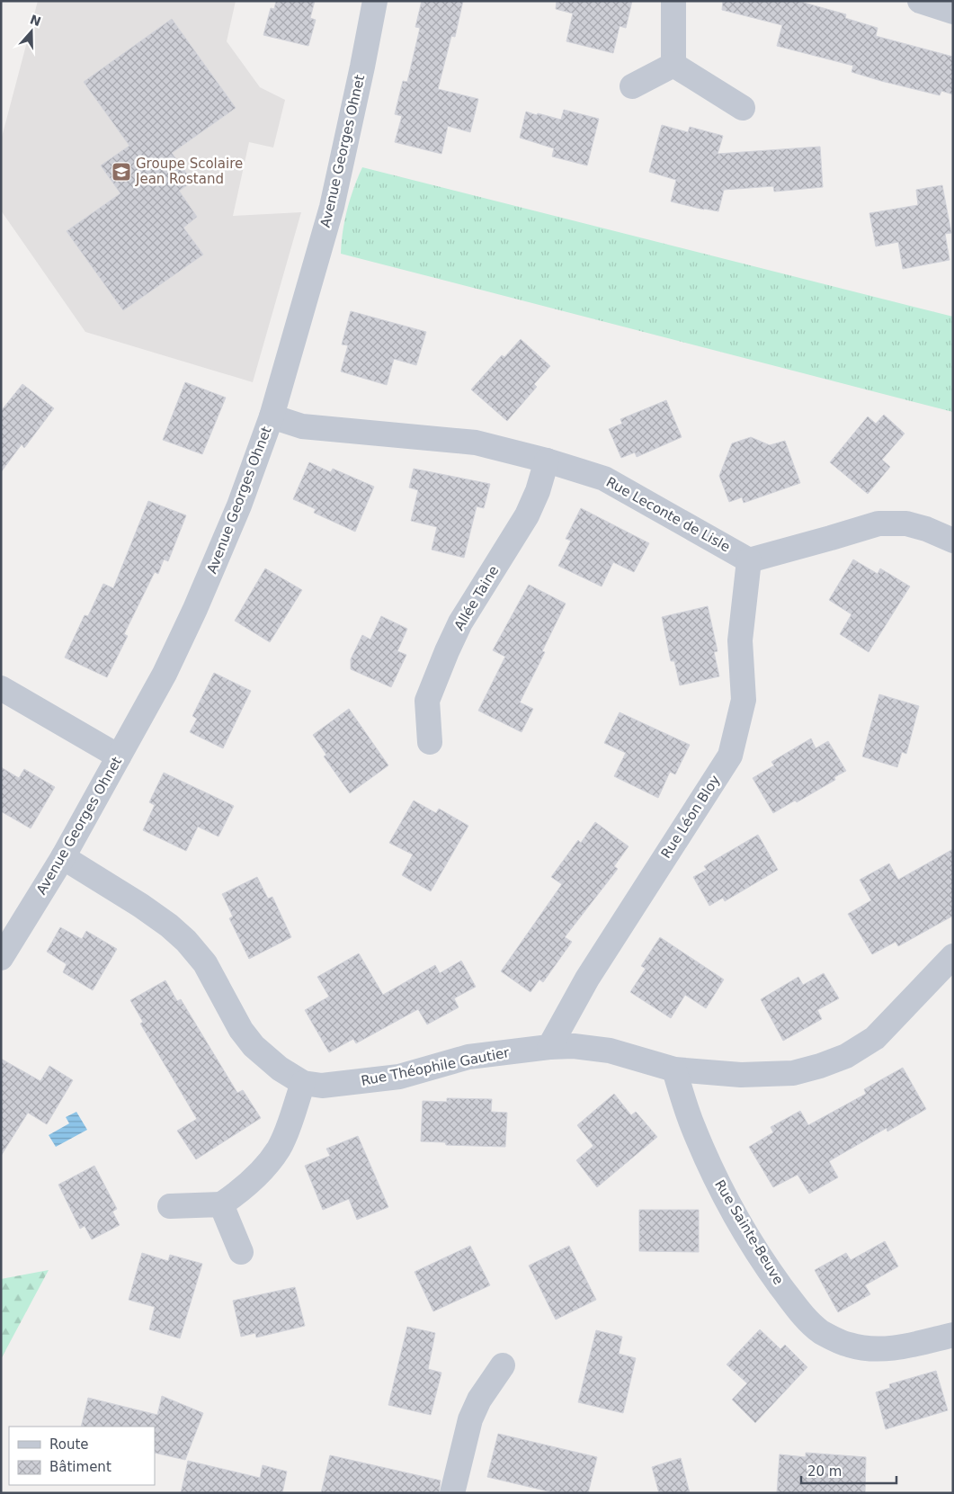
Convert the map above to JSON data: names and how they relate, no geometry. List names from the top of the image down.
{
  "streets": {
    "street": [
      "Avenue Georges Ohnet",
      "Rue Leconte de Lisle",
      "Allée Taine",
      "Rue Léon Bloy",
      "Rue Théophile Gautier",
      "Rue Sainte-Beuve"
    ]
  },
  "crossings": [
    ["Avenue Georges Ohnet", "Rue Leconte de Lisle"],
    ["Avenue Georges Ohnet", "Rue Théophile Gautier"],
    ["Rue Leconte de Lisle", "Allée Taine"],
    ["Rue Leconte de Lisle", "Rue Léon Bloy"],
    ["Rue Léon Bloy", "Rue Théophile Gautier"],
    ["Rue Théophile Gautier", "Rue Sainte-Beuve"]
  ],
  "places": {
    "school or university": ["Groupe Scolaire Jean Rostand"]
  },
  "legend": ["Route", "Bâtiment"],
  "scale_bar": "20 m",
  "north": "top"
}
